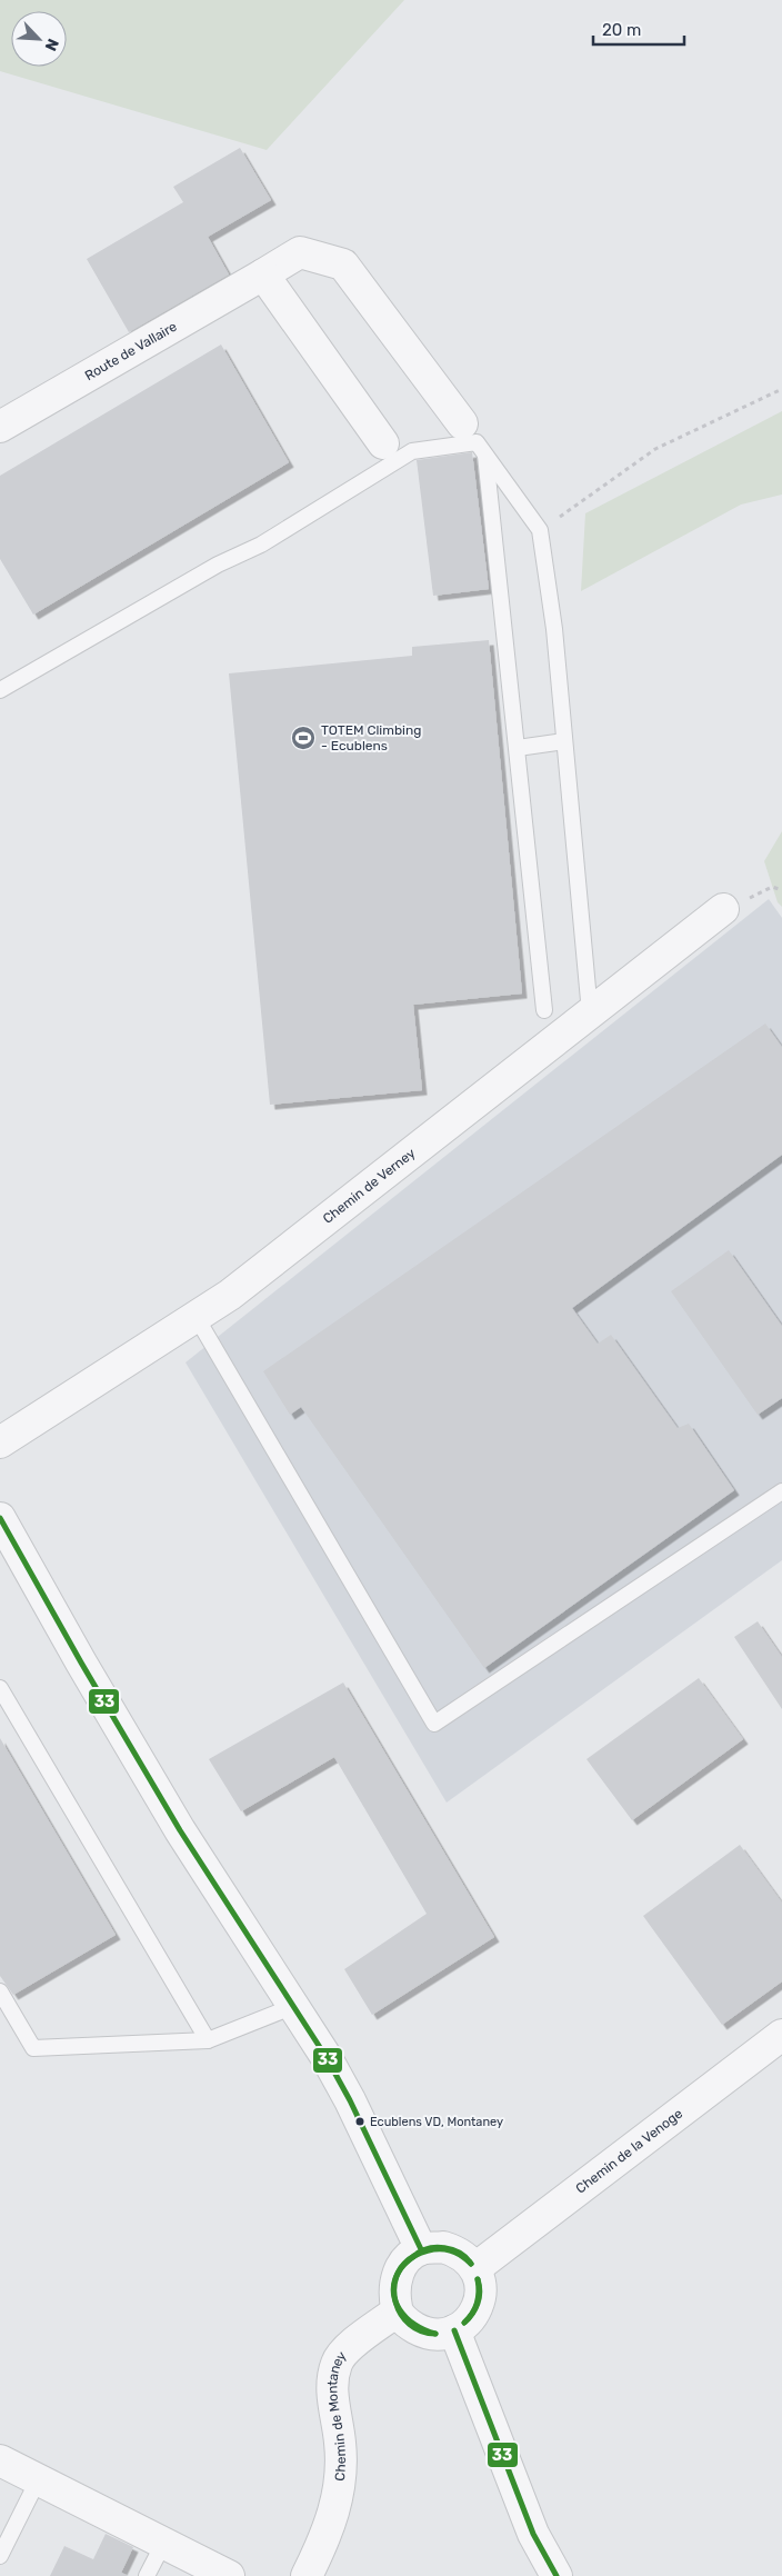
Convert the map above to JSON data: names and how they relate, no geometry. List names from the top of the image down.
{
  "streets": {
    "street": [
      "Route de Vallaire",
      "Chemin de Verney",
      "Chemin de la Venoge",
      "Chemin de Montaney"
    ]
  },
  "crossings": [
    ["Chemin de la Venoge", "Chemin de Montaney"]
  ],
  "places": {
    "sports": ["TOTEM Climbing - Ecublens"],
    "other": ["Ecublens VD, Montaney"]
  },
  "lines": ["transit line 33"],
  "scale_bar": "20 m",
  "north": "bottom right"
}
